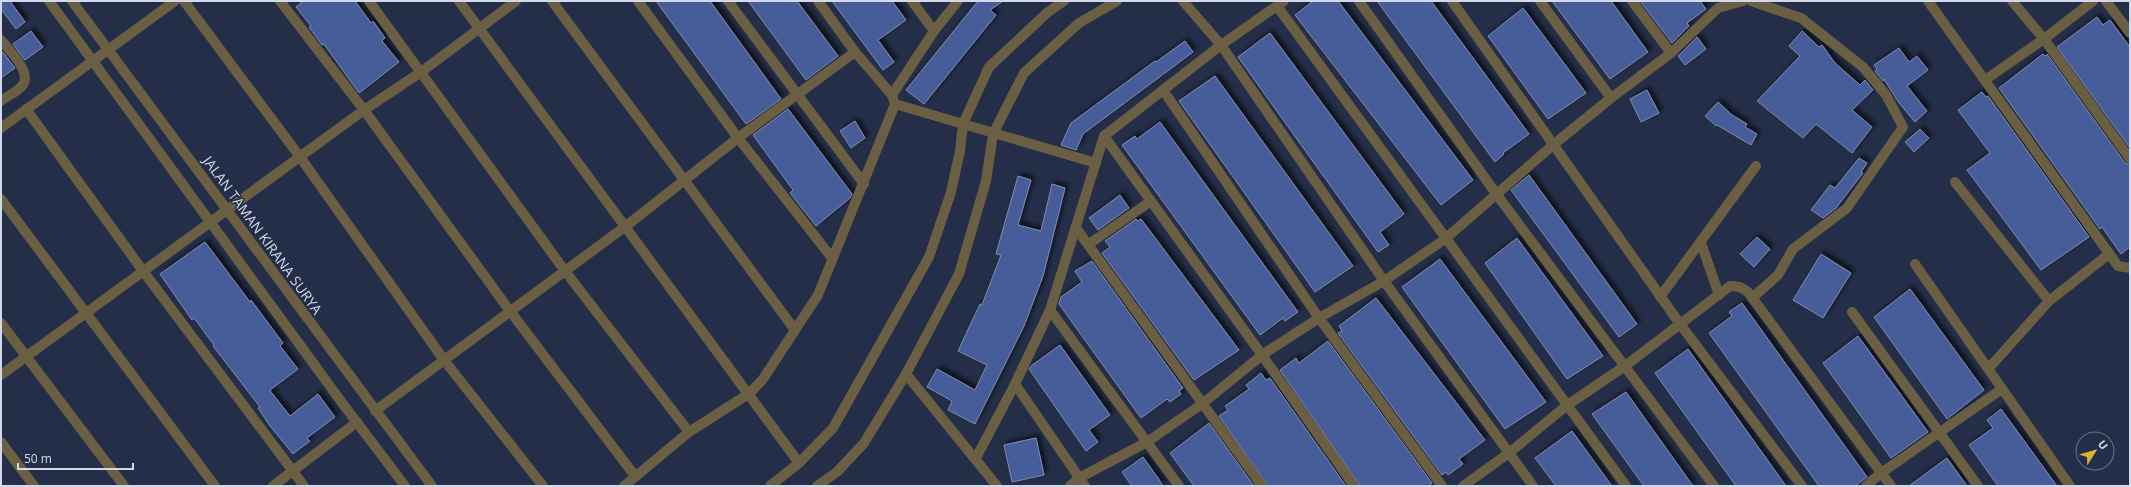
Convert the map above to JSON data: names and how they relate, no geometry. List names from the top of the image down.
{
  "streets": {
    "street": ["JALAN TAMAN KIRANA SURYA"]
  },
  "scale_bar": "50 m",
  "north": "top right"
}
